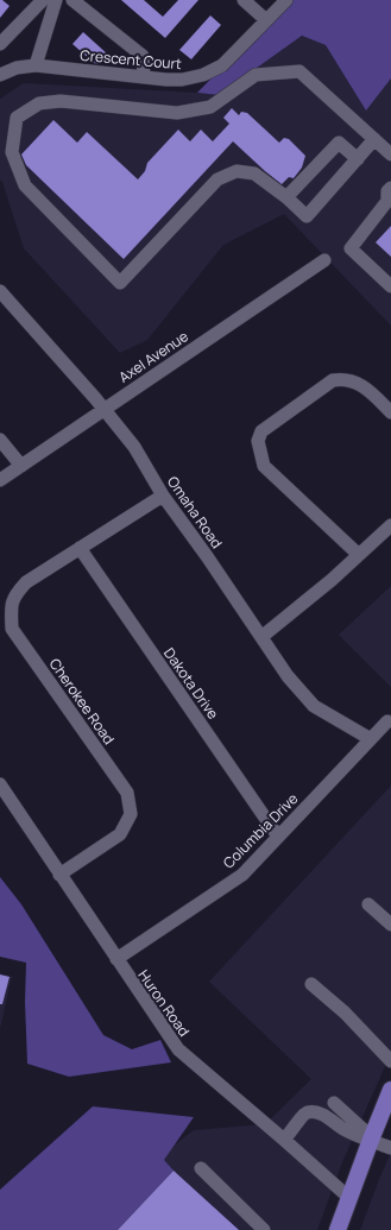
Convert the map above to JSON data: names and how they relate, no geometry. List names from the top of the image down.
{
  "streets": {
    "street": [
      "Crescent Court",
      "Axel Avenue",
      "Omaha Road",
      "Dakota Drive",
      "Cherokee Road",
      "Columbia Drive",
      "Huron Road"
    ]
  },
  "crossings": [
    ["Axel Avenue", "Omaha Road"],
    ["Omaha Road", "Columbia Drive"],
    ["Dakota Drive", "Cherokee Road"],
    ["Dakota Drive", "Columbia Drive"],
    ["Cherokee Road", "Huron Road"],
    ["Columbia Drive", "Huron Road"]
  ]
}
